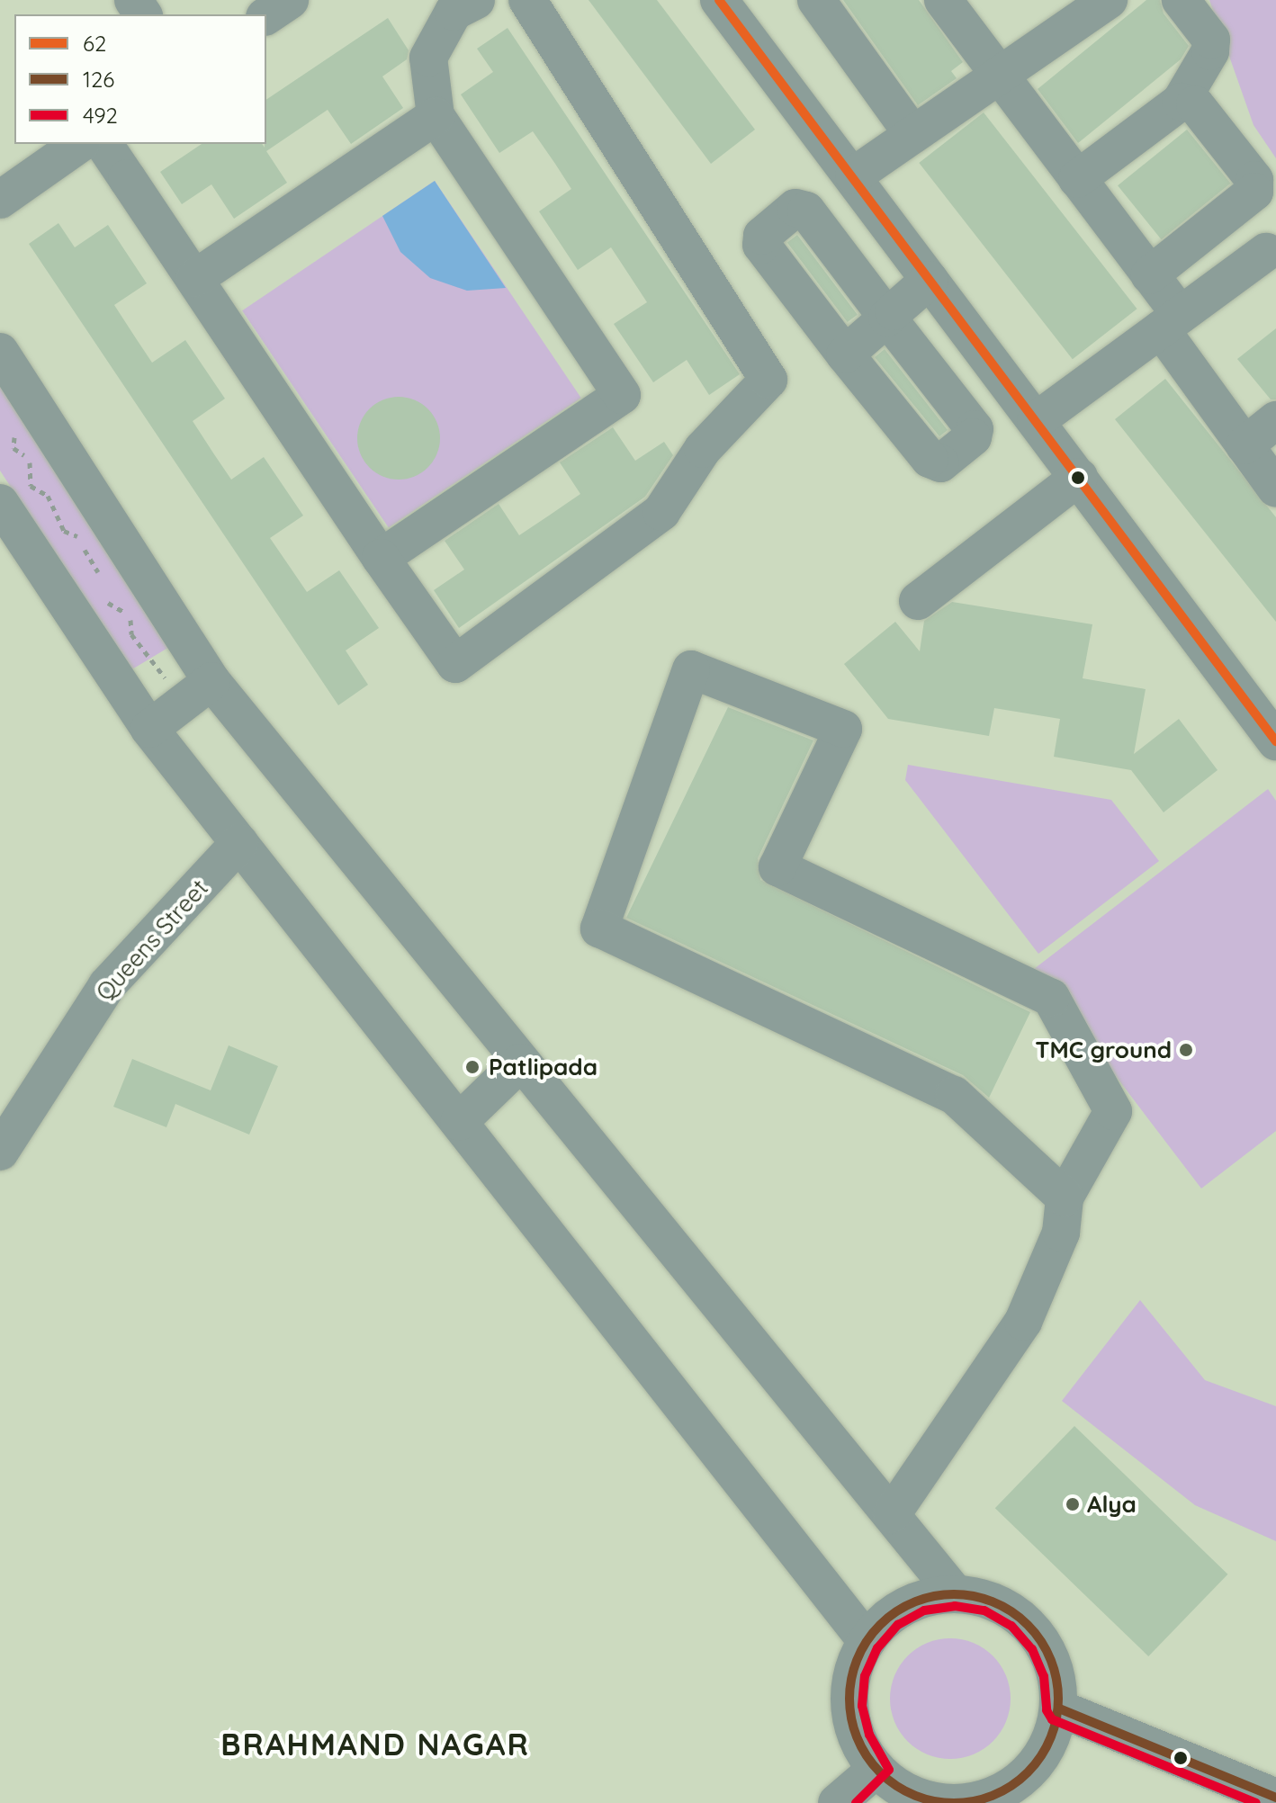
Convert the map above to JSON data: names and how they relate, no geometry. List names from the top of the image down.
{
  "streets": {
    "street": ["Queens Street"]
  },
  "districts": ["BRAHMAND NAGAR"],
  "places": ["TMC ground", "Patlipada", "Alya"],
  "lines": ["transit line 62", "transit line 126", "transit line 492"],
  "legend": ["62", "126", "492"]
}
